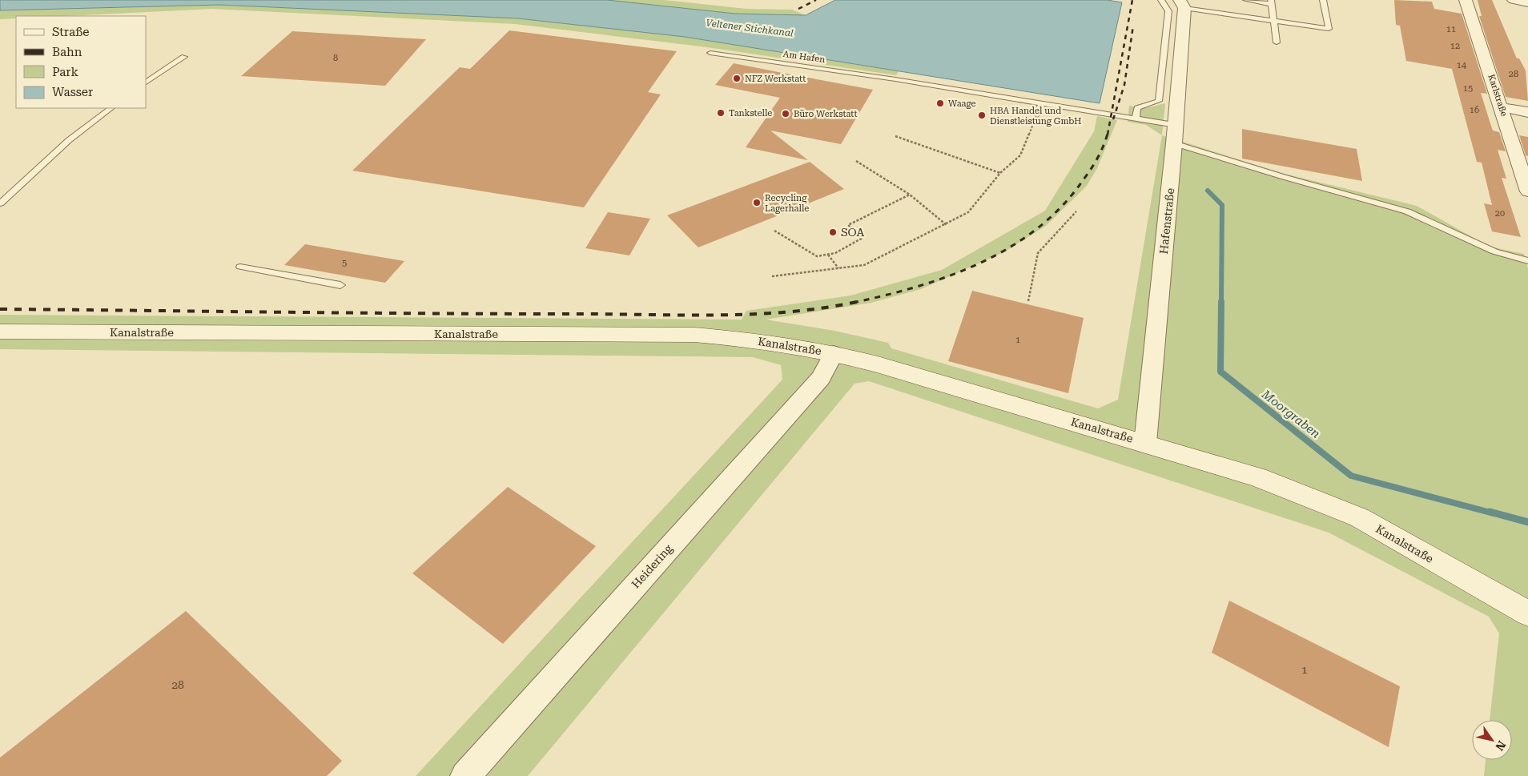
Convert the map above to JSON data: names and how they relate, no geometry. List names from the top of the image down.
{
  "streets": {
    "street": [
      "Karlstraße",
      "Hafenstraße",
      "Kanalstraße",
      "Heidering"
    ],
    "lane": ["Am Hafen"]
  },
  "crossings": [
    ["Hafenstraße", "Kanalstraße"],
    ["Kanalstraße", "Heidering"]
  ],
  "water": ["Veltener Stichkanal", "Moorgraben"],
  "places": [
    "NFZ Werkstatt",
    "Waage",
    "Tankstelle",
    "Büro Werkstatt",
    "HBA Handel und Dienstleistung GmbH",
    "Recycling Lagerhalle",
    "SOA"
  ],
  "house_numbers": [
    "11",
    "12",
    "8",
    "14",
    "28",
    "15",
    "16",
    "20",
    "5",
    "1",
    "1",
    "28"
  ],
  "legend": [
    "Straße",
    "Bahn",
    "Park",
    "Wasser"
  ],
  "north": "bottom right"
}
